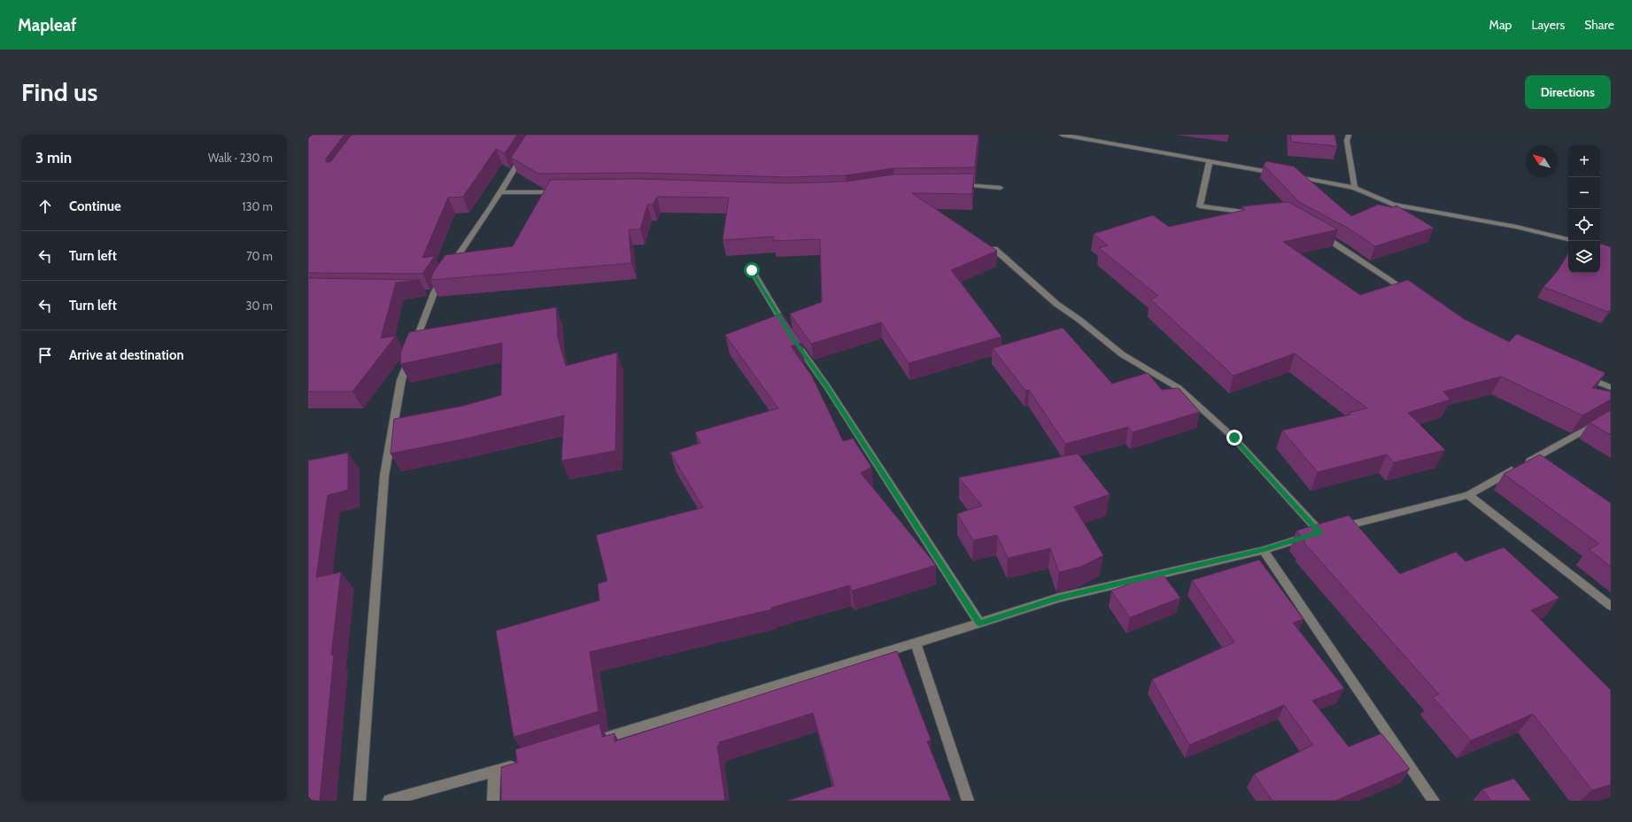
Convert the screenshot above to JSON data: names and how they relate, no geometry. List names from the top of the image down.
{
  "north": "top left",
  "page": {
    "header": "Mapleaf",
    "nav": ["Map", "Layers", "Share"],
    "buttons": "Directions",
    "title": "Find us",
    "heading": ["3 min", "Walk · 230 m"],
    "map_buttons": ["+", "−"],
    "list": [
      ["Continue", "130 m"],
      ["Turn left", "70 m"],
      ["Turn left", "30 m"],
      "Arrive at destination"
    ]
  }
}
